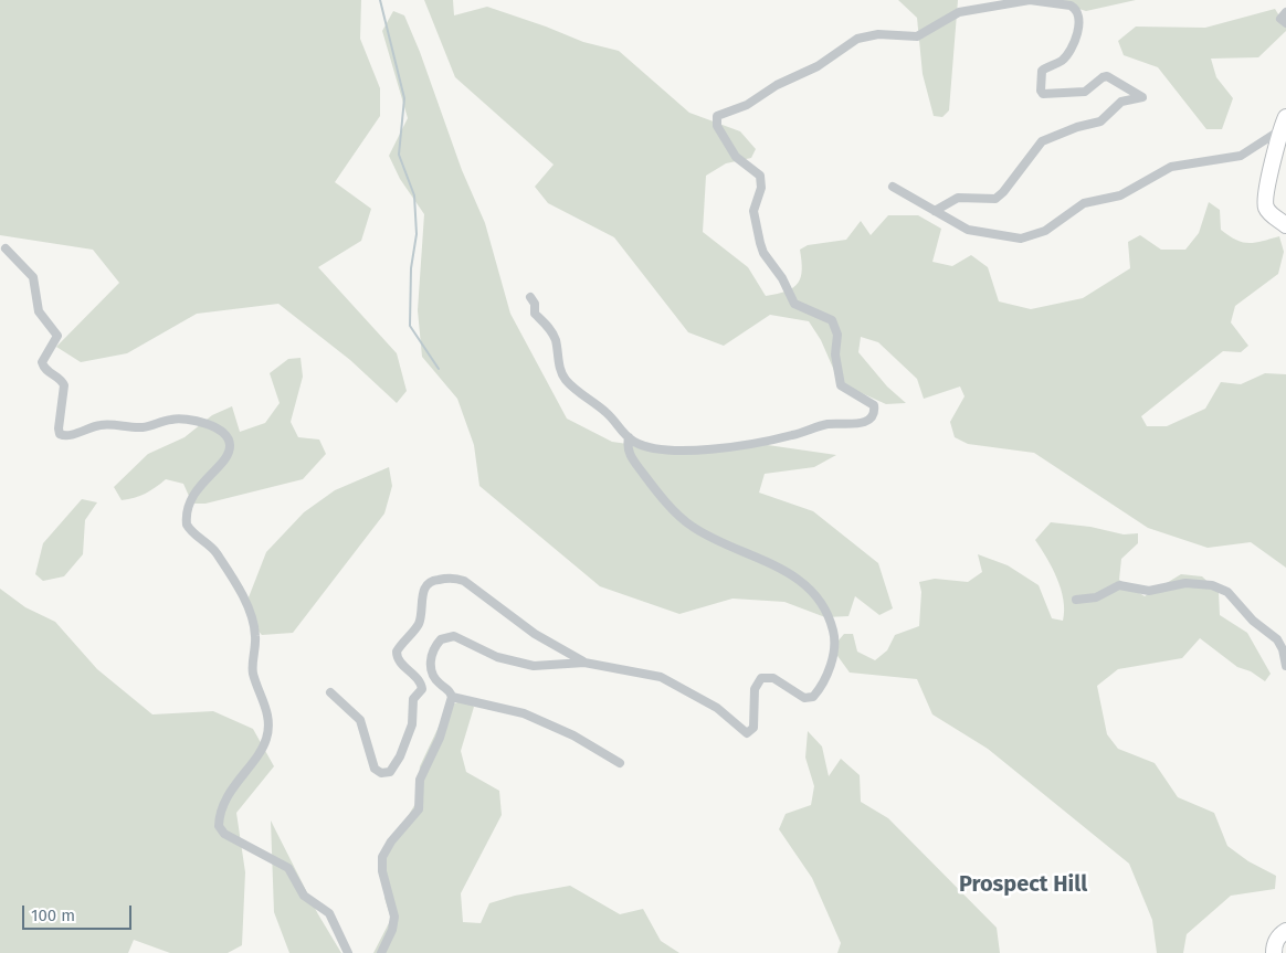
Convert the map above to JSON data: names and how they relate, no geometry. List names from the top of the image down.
{
  "districts": ["Prospect Hill"],
  "scale_bar": "100 m"
}
